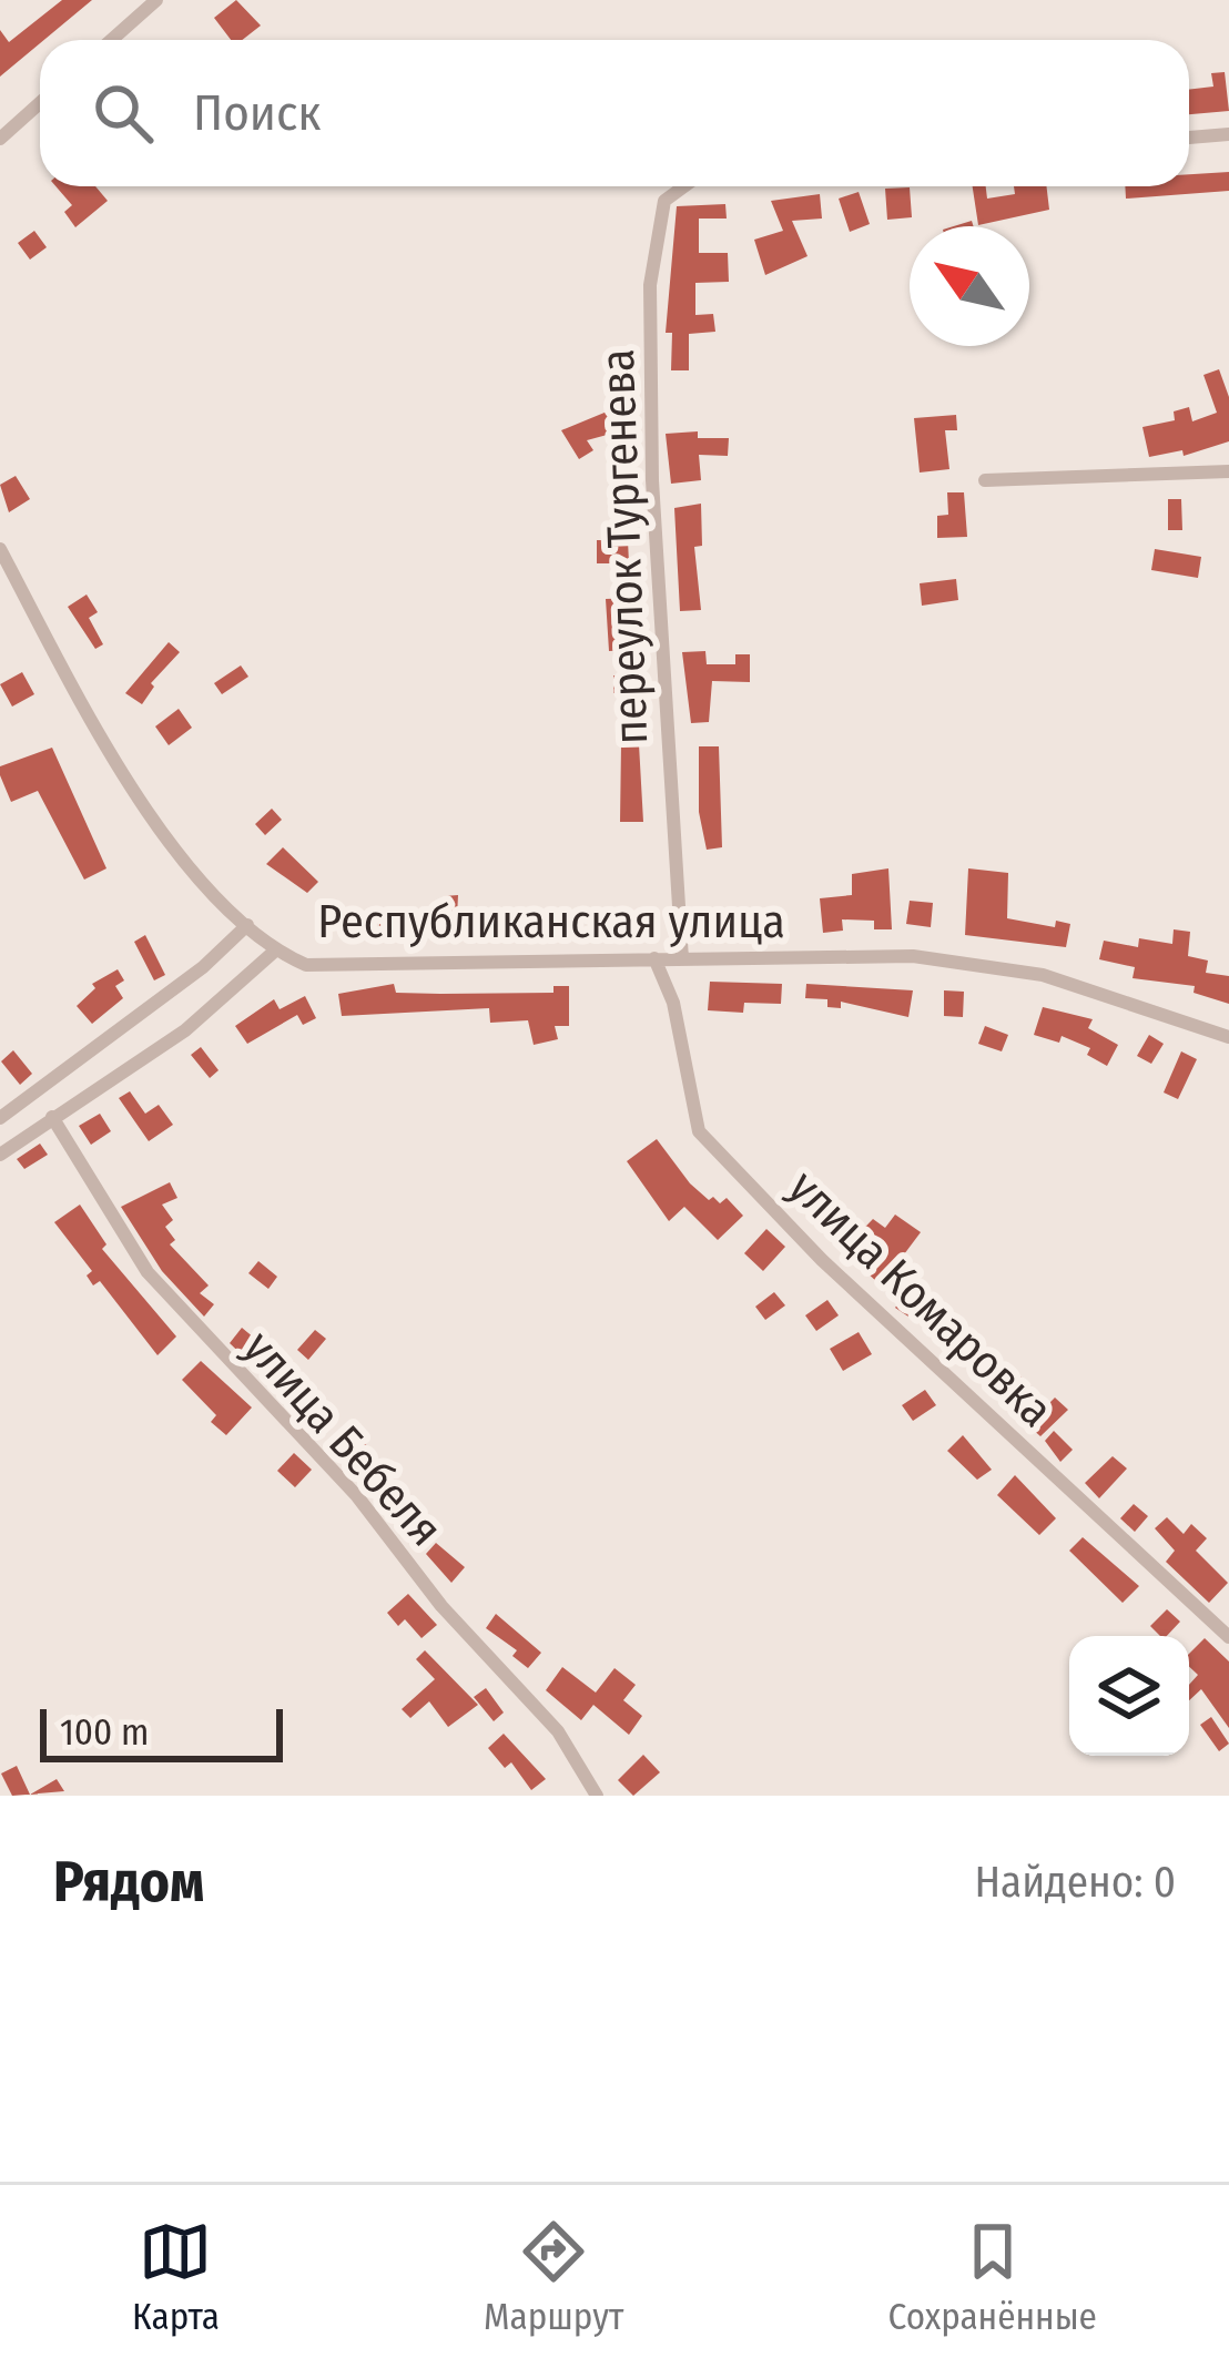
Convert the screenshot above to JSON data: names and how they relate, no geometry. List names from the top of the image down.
{
  "streets": {
    "street": [
      "переулок Тургенева",
      "Республиканская улица",
      "улица Комаровка",
      "улица Бебеля"
    ]
  },
  "crossings": [
    ["переулок Тургенева", "Республиканская улица"],
    ["Республиканская улица", "улица Комаровка"]
  ],
  "scale_bar": "100 m",
  "north": "top left",
  "page": {
    "search": "Поиск",
    "scale": "100 m",
    "heading": ["Рядом", "Найдено: 0"],
    "nav": ["Карта", "Маршрут", "Сохранённые"]
  }
}
